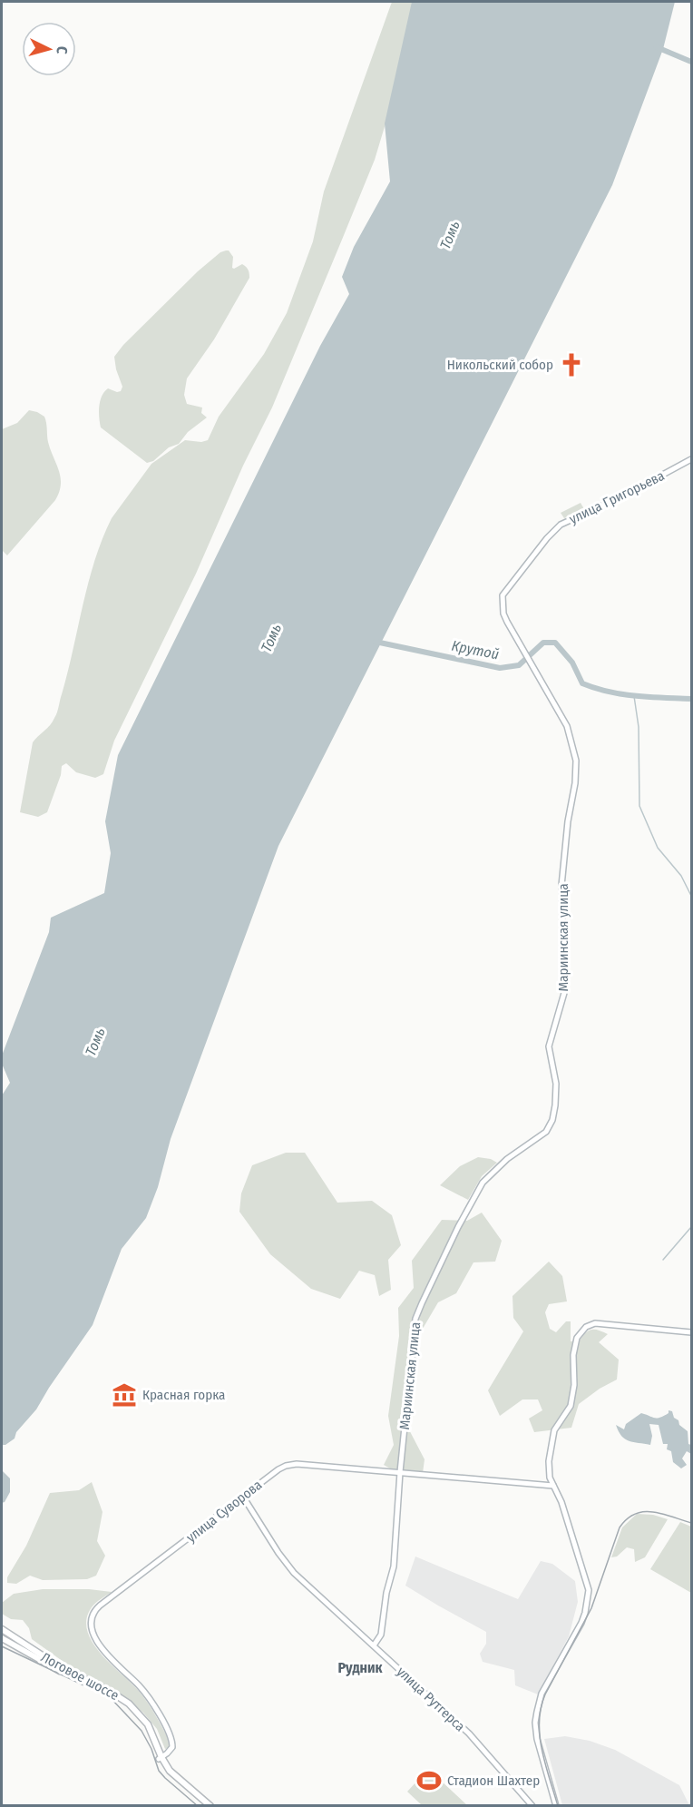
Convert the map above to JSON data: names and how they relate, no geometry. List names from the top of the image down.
{
  "streets": {
    "main road": [
      "улица Григорьева",
      "Мариинская улица",
      "улица Суворова",
      "Логовое шоссе",
      "улица Рутгерса"
    ]
  },
  "crossings": [
    ["улица Григорьева", "Мариинская улица"],
    ["Мариинская улица", "улица Суворова"],
    ["Мариинская улица", "улица Рутгерса"],
    ["улица Суворова", "Логовое шоссе"],
    ["улица Суворова", "улица Рутгерса"]
  ],
  "districts": ["Рудник"],
  "water": ["Томь", "Крутой"],
  "places": {
    "church": ["Никольский собор"],
    "museum": ["Красная горка"],
    "sports": ["Стадион Шахтер"]
  },
  "north": "right"
}
